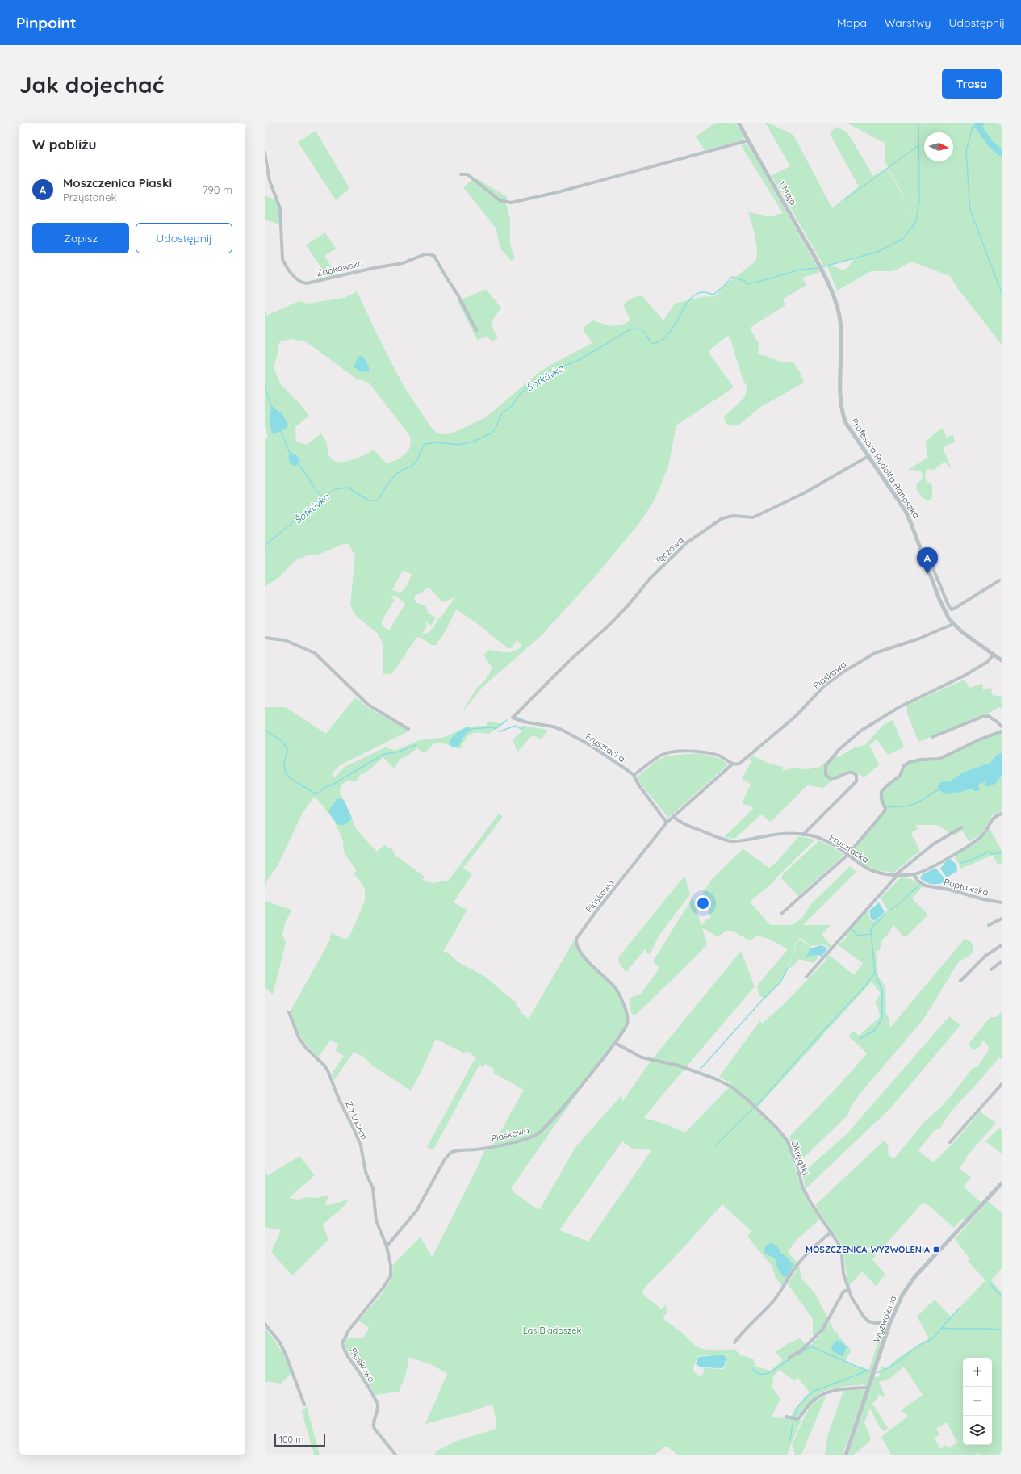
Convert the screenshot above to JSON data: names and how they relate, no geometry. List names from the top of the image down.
{
  "streets": {
    "street": [
      "1 Maja",
      "Żabkowska",
      "Profesora Rudolfa Ranoszka",
      "Tęczowa",
      "Piaskowa",
      "Frysztacka",
      "Ruptawska",
      "Za Lasem",
      "Okręgliki",
      "Wyzwolenia"
    ]
  },
  "crossings": [
    ["1 Maja", "Profesora Rudolfa Ranoszka"],
    ["Profesora Rudolfa Ranoszka", "Tęczowa"],
    ["Profesora Rudolfa Ranoszka", "Piaskowa"],
    ["Tęczowa", "Frysztacka"],
    ["Piaskowa", "Frysztacka"],
    ["Piaskowa", "Za Lasem"],
    ["Piaskowa", "Okręgliki"],
    ["Frysztacka", "Ruptawska"],
    ["Okręgliki", "Wyzwolenia"]
  ],
  "water": ["Šotkůvka"],
  "parks": ["Las Biadoszek"],
  "places": {
    "transit": ["MOSZCZENICA-WYZWOLENIA"]
  },
  "scale_bar": "100 m",
  "north": "right",
  "page": {
    "header": "Pinpoint",
    "nav": ["Mapa", "Warstwy", "Udostępnij"],
    "buttons": [
      "Trasa",
      ["Zapisz", "Udostępnij"]
    ],
    "title": "Jak dojechać",
    "heading": "W pobliżu",
    "list": [
      {
        "mark": "A",
        "name": "Moszczenica Piaski",
        "note": "Przystanek",
        "value": "790 m"
      }
    ],
    "pins": "A",
    "map_buttons": ["+", "−"],
    "scale": "100 m"
  }
}
